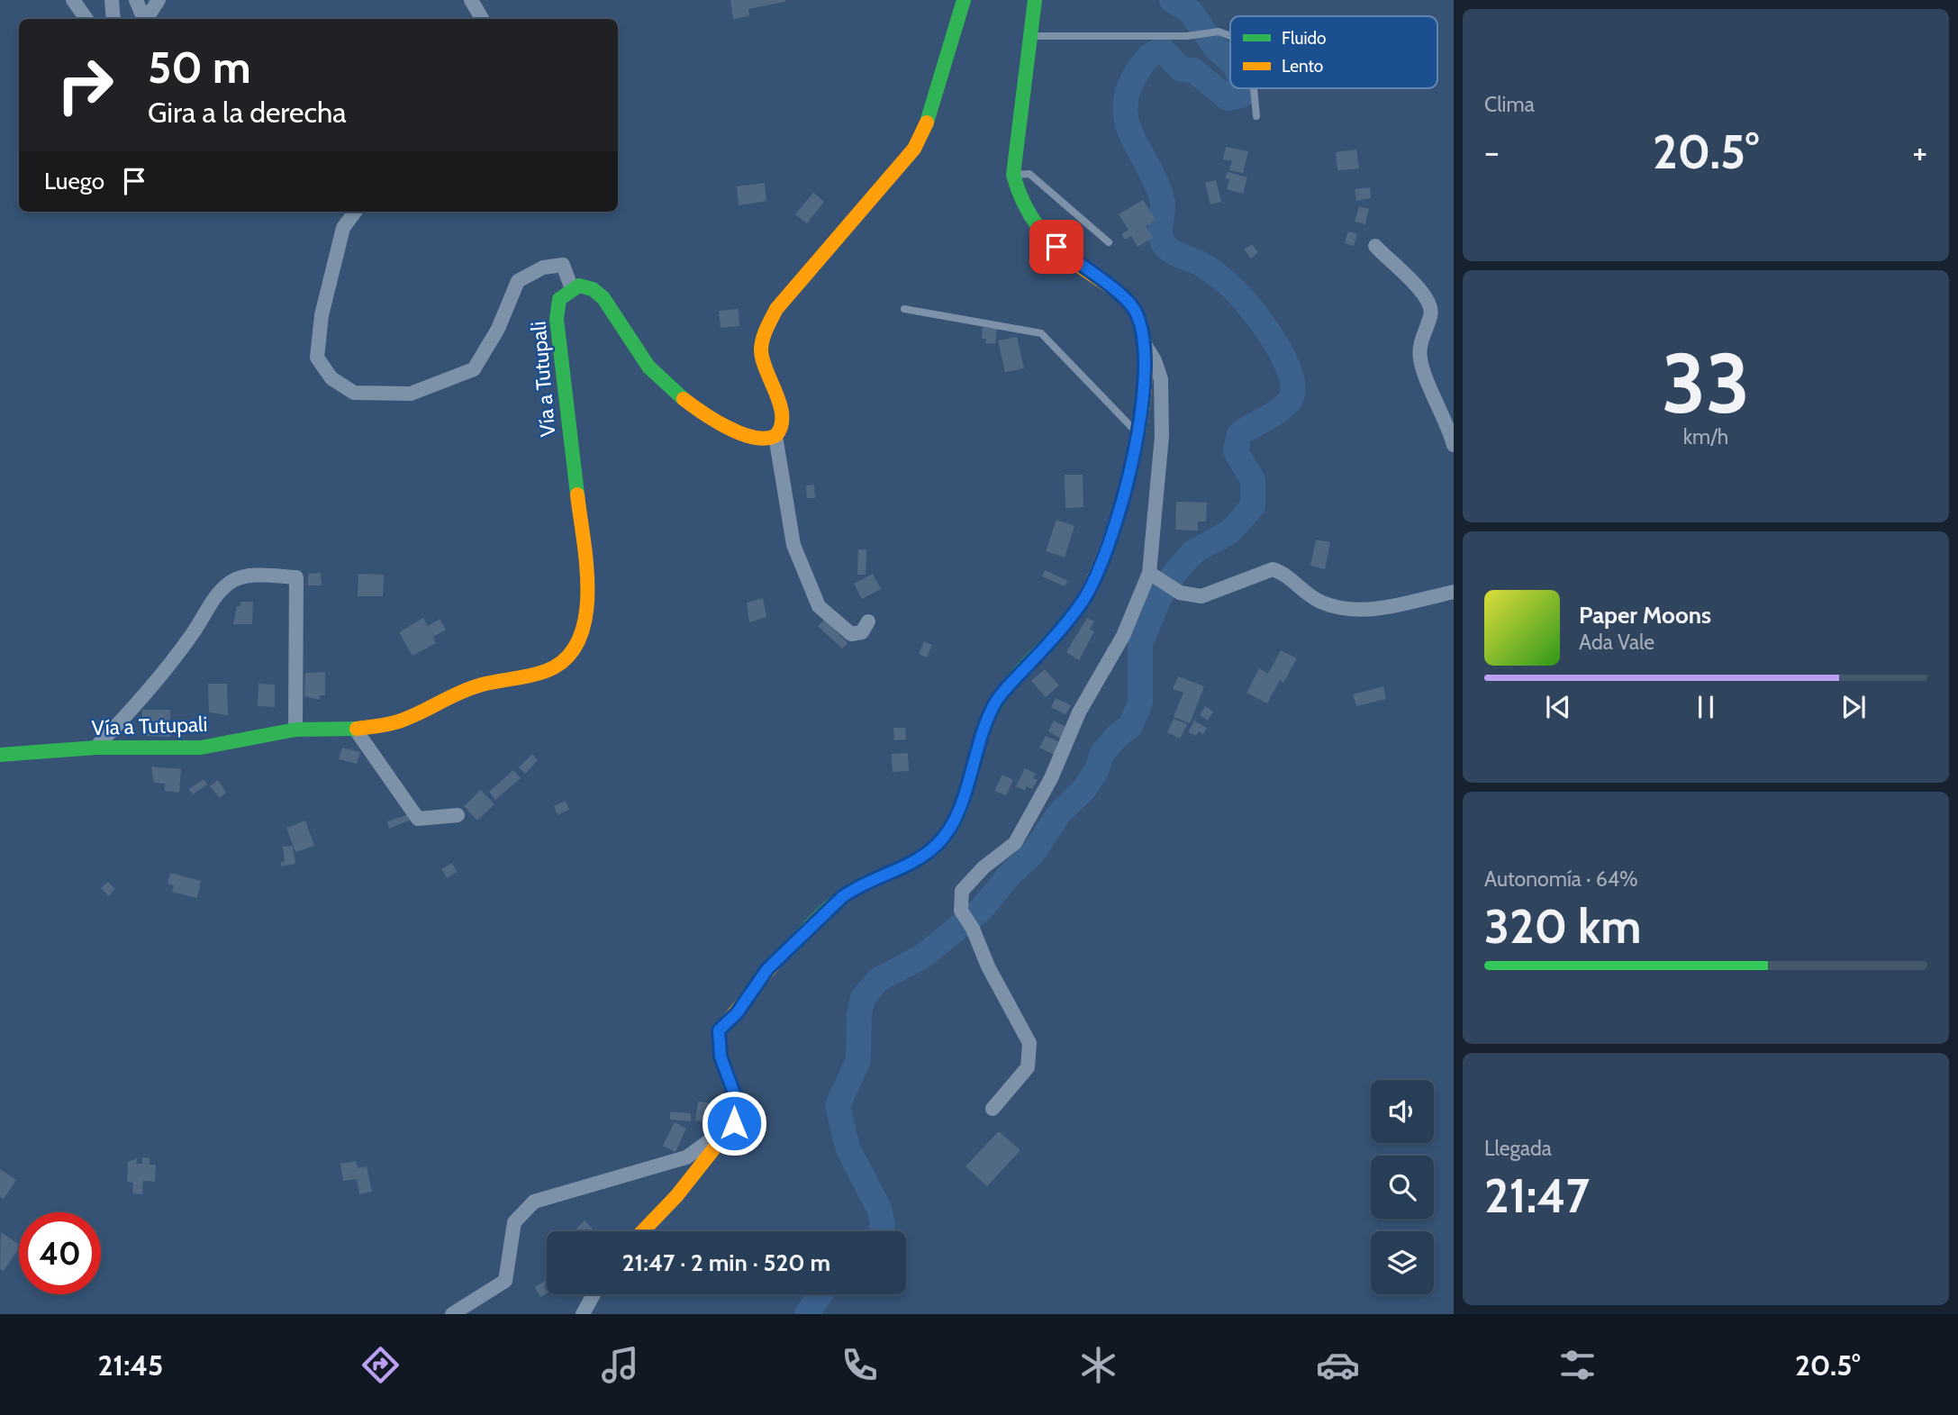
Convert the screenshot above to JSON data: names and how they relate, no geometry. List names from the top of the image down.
{
  "streets": {
    "street": ["Vía a Tutupali"]
  },
  "legend": ["Fluido", "Lento"],
  "page": {
    "tile": [
      "Clima",
      ["33", "km/h"],
      ["Autonomía · 64%", "320 km"],
      ["Llegada", "21:47"]
    ],
    "turn": ["50 m", "Gira a la derecha"],
    "heat": ["−", "20.5°", "+"],
    "then": "Luego",
    "song": ["Paper Moons", "Ada Vale"],
    "limit": "40",
    "trip": "21:47 · 2 min · 520 m",
    "tabs": ["21:45", "20.5°"]
  }
}
